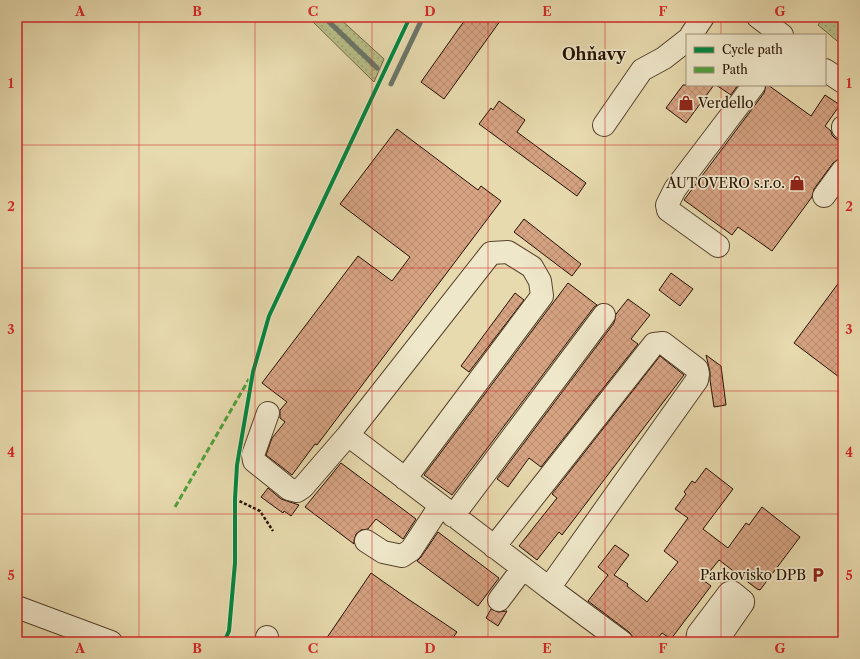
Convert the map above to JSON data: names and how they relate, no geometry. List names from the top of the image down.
{
  "districts": ["Ohňavy"],
  "places": {
    "shop": ["Verdello", "AUTOVERO s.r.o."],
    "parking": ["Parkovisko DPB"]
  },
  "legend": ["Cycle path", "Path"],
  "grid": {
    "columns": [
      "A",
      "B",
      "C",
      "D",
      "E",
      "F",
      "G"
    ],
    "rows": [
      "1",
      "2",
      "3",
      "4",
      "5"
    ]
  }
}
